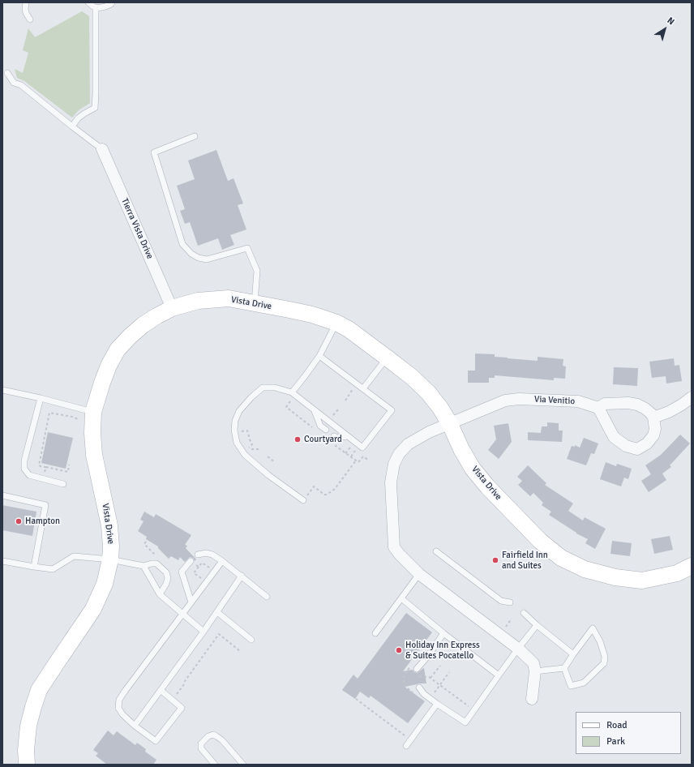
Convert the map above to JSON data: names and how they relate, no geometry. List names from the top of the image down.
{
  "streets": {
    "street": ["Tierra Vista Drive", "Vista Drive", "Via Venitio"]
  },
  "crossings": [
    ["Tierra Vista Drive", "Vista Drive"],
    ["Vista Drive", "Via Venitio"]
  ],
  "places": [
    "Courtyard",
    "Hampton",
    "Fairfield Inn and Suites",
    "Holiday Inn Express & Suites Pocatello"
  ],
  "legend": ["Road", "Park"],
  "north": "top right"
}
